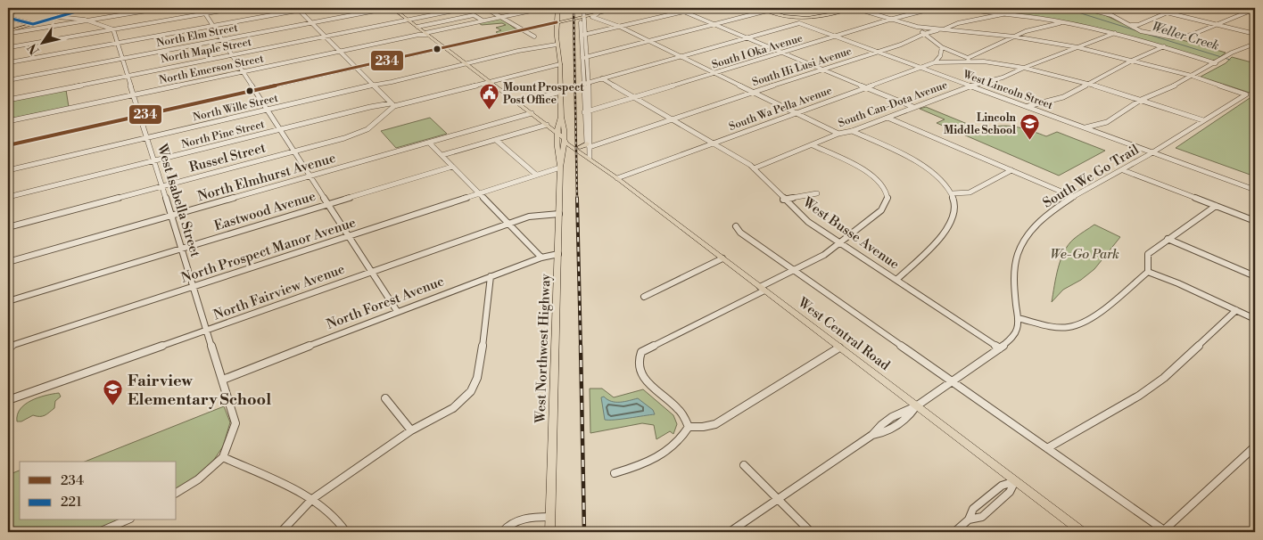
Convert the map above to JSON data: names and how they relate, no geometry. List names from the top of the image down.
{
  "streets": {
    "main road": ["West Central Road", "West Northwest Highway"],
    "street": [
      "North Elm Street",
      "North Maple Street",
      "South I Oka Avenue",
      "South Hi Lusi Avenue",
      "North Emerson Street",
      "West Lincoln Street",
      "South Can-Dota Avenue",
      "North Wille Street",
      "South Wa Pella Avenue",
      "North Pine Street",
      "Russel Street",
      "South We Go Trail",
      "North Elmhurst Avenue",
      "West Isabella Street",
      "Eastwood Avenue",
      "West Busse Avenue",
      "North Prospect Manor Avenue",
      "North Fairview Avenue",
      "North Forest Avenue"
    ]
  },
  "crossings": [
    ["North Elm Street", "West Isabella Street"],
    ["North Elm Street", "West Central Road"],
    ["North Maple Street", "West Isabella Street"],
    ["North Maple Street", "West Central Road"],
    ["South I Oka Avenue", "West Lincoln Street"],
    ["South I Oka Avenue", "West Busse Avenue"],
    ["South Hi Lusi Avenue", "West Lincoln Street"],
    ["South Hi Lusi Avenue", "West Busse Avenue"],
    ["North Emerson Street", "West Isabella Street"],
    ["North Emerson Street", "West Central Road"],
    ["West Lincoln Street", "South Can-Dota Avenue"],
    ["West Lincoln Street", "South Wa Pella Avenue"],
    ["West Lincoln Street", "South We Go Trail"],
    ["South Can-Dota Avenue", "West Busse Avenue"],
    ["North Wille Street", "West Isabella Street"],
    ["North Wille Street", "West Central Road"],
    ["North Wille Street", "West Northwest Highway"],
    ["South Wa Pella Avenue", "West Busse Avenue"],
    ["South Wa Pella Avenue", "West Central Road"],
    ["North Pine Street", "Russel Street"],
    ["North Pine Street", "West Isabella Street"],
    ["North Pine Street", "West Central Road"],
    ["North Pine Street", "West Northwest Highway"],
    ["Russel Street", "West Isabella Street"],
    ["South We Go Trail", "West Busse Avenue"],
    ["South We Go Trail", "West Central Road"],
    ["North Elmhurst Avenue", "West Isabella Street"],
    ["North Elmhurst Avenue", "West Central Road"],
    ["West Isabella Street", "Eastwood Avenue"],
    ["West Isabella Street", "North Prospect Manor Avenue"],
    ["West Isabella Street", "North Fairview Avenue"],
    ["West Isabella Street", "North Forest Avenue"],
    ["North Prospect Manor Avenue", "West Northwest Highway"],
    ["North Fairview Avenue", "West Northwest Highway"],
    ["North Forest Avenue", "West Northwest Highway"],
    ["West Central Road", "West Northwest Highway"]
  ],
  "water": ["Weller Creek"],
  "parks": ["We-Go Park"],
  "places": {
    "public building": ["Mount Prospect Post Office"],
    "school or university": ["Lincoln Middle School", "Fairview Elementary School"]
  },
  "lines": ["transit line 221", "transit line 234"],
  "legend": ["234", "221"],
  "north": "bottom left"
}
